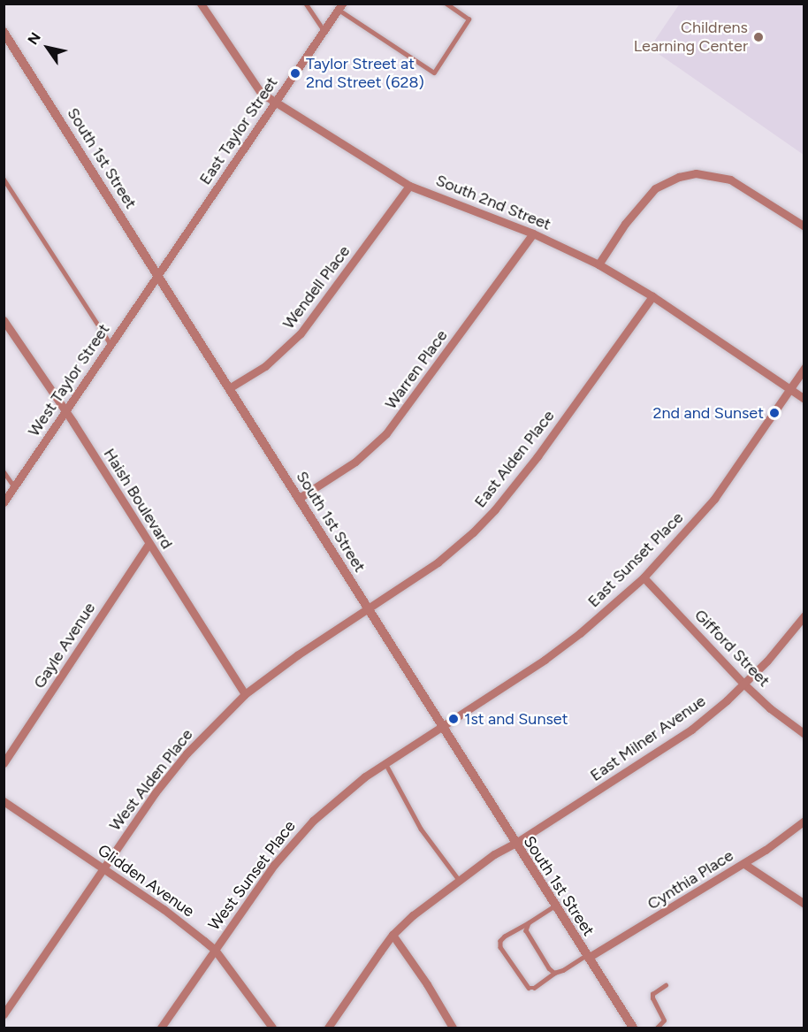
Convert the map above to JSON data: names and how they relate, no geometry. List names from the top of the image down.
{
  "streets": {
    "street": [
      "East Taylor Street",
      "South 1st Street",
      "South 2nd Street",
      "Wendell Place",
      "Warren Place",
      "West Taylor Street",
      "East Alden Place",
      "Haish Boulevard",
      "East Sunset Place",
      "Gayle Avenue",
      "Gifford Street",
      "East Milner Avenue",
      "West Alden Place",
      "West Sunset Place",
      "Cynthia Place",
      "Glidden Avenue"
    ]
  },
  "crossings": [
    ["East Taylor Street", "South 1st Street"],
    ["East Taylor Street", "South 2nd Street"],
    ["East Taylor Street", "West Taylor Street"],
    ["South 1st Street", "Wendell Place"],
    ["South 1st Street", "Warren Place"],
    ["South 1st Street", "West Taylor Street"],
    ["South 1st Street", "East Alden Place"],
    ["South 1st Street", "East Sunset Place"],
    ["South 1st Street", "East Milner Avenue"],
    ["South 1st Street", "West Alden Place"],
    ["South 1st Street", "West Sunset Place"],
    ["South 1st Street", "Cynthia Place"],
    ["South 2nd Street", "Wendell Place"],
    ["South 2nd Street", "Warren Place"],
    ["South 2nd Street", "East Alden Place"],
    ["South 2nd Street", "East Sunset Place"],
    ["West Taylor Street", "Haish Boulevard"],
    ["East Alden Place", "West Alden Place"],
    ["Haish Boulevard", "Gayle Avenue"],
    ["Haish Boulevard", "West Alden Place"],
    ["East Sunset Place", "Gifford Street"],
    ["East Sunset Place", "West Sunset Place"],
    ["Gifford Street", "East Milner Avenue"],
    ["West Alden Place", "Glidden Avenue"],
    ["West Sunset Place", "Glidden Avenue"]
  ],
  "places": [
    "Childrens Learning Center",
    "Taylor Street at 2nd Street (628)",
    "2nd and Sunset",
    "1st and Sunset"
  ],
  "north": "top left"
}
